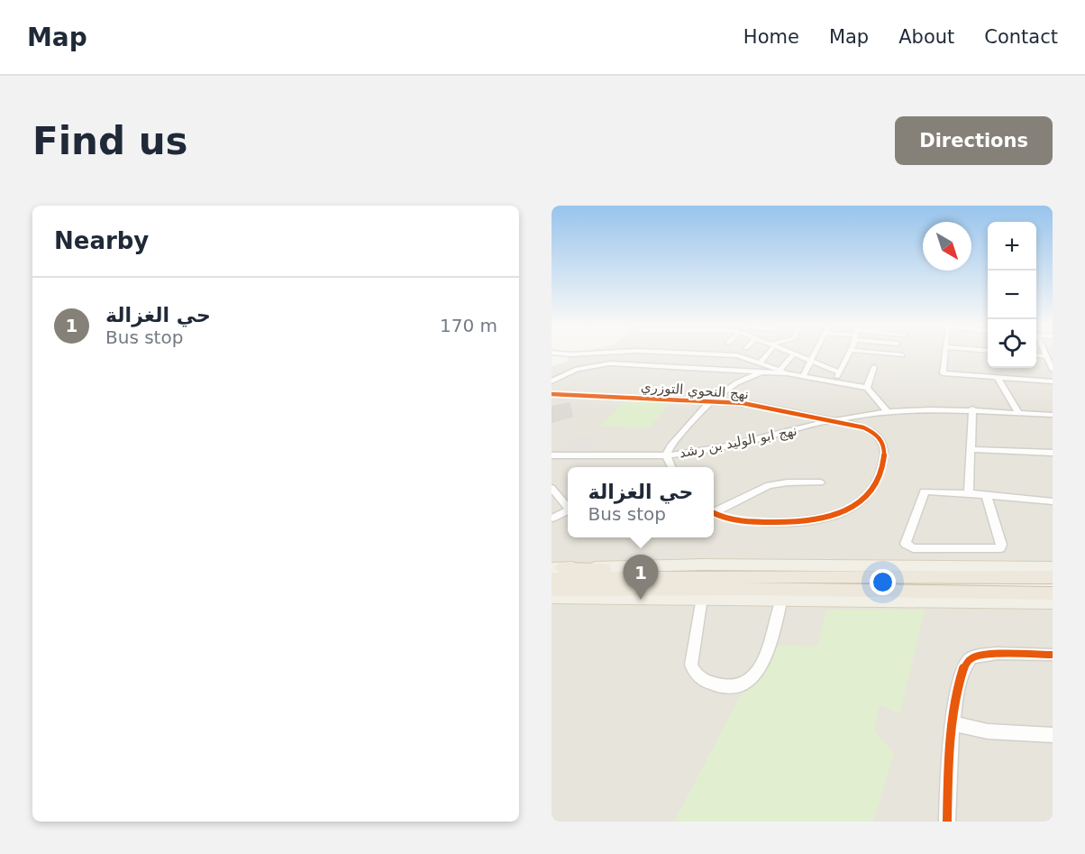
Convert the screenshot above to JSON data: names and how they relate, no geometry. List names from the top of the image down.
{
  "streets": {
    "street": ["نهج النحوي التوزري", "نهج ابو الوليد بن رشد"]
  },
  "crossings": [
    ["نهج النحوي التوزري", "نهج ابو الوليد بن رشد"]
  ],
  "north": "bottom right",
  "page": {
    "header": "Map",
    "nav": [
      "Home",
      "Map",
      "About",
      "Contact"
    ],
    "buttons": "Directions",
    "title": "Find us",
    "heading": "Nearby",
    "map_buttons": ["+", "−"],
    "list": [
      {
        "mark": "1",
        "name": "حي الغزالة",
        "note": "Bus stop",
        "value": "170 m"
      }
    ],
    "popup": ["حي الغزالة", "Bus stop"],
    "pins": "1"
  }
}
